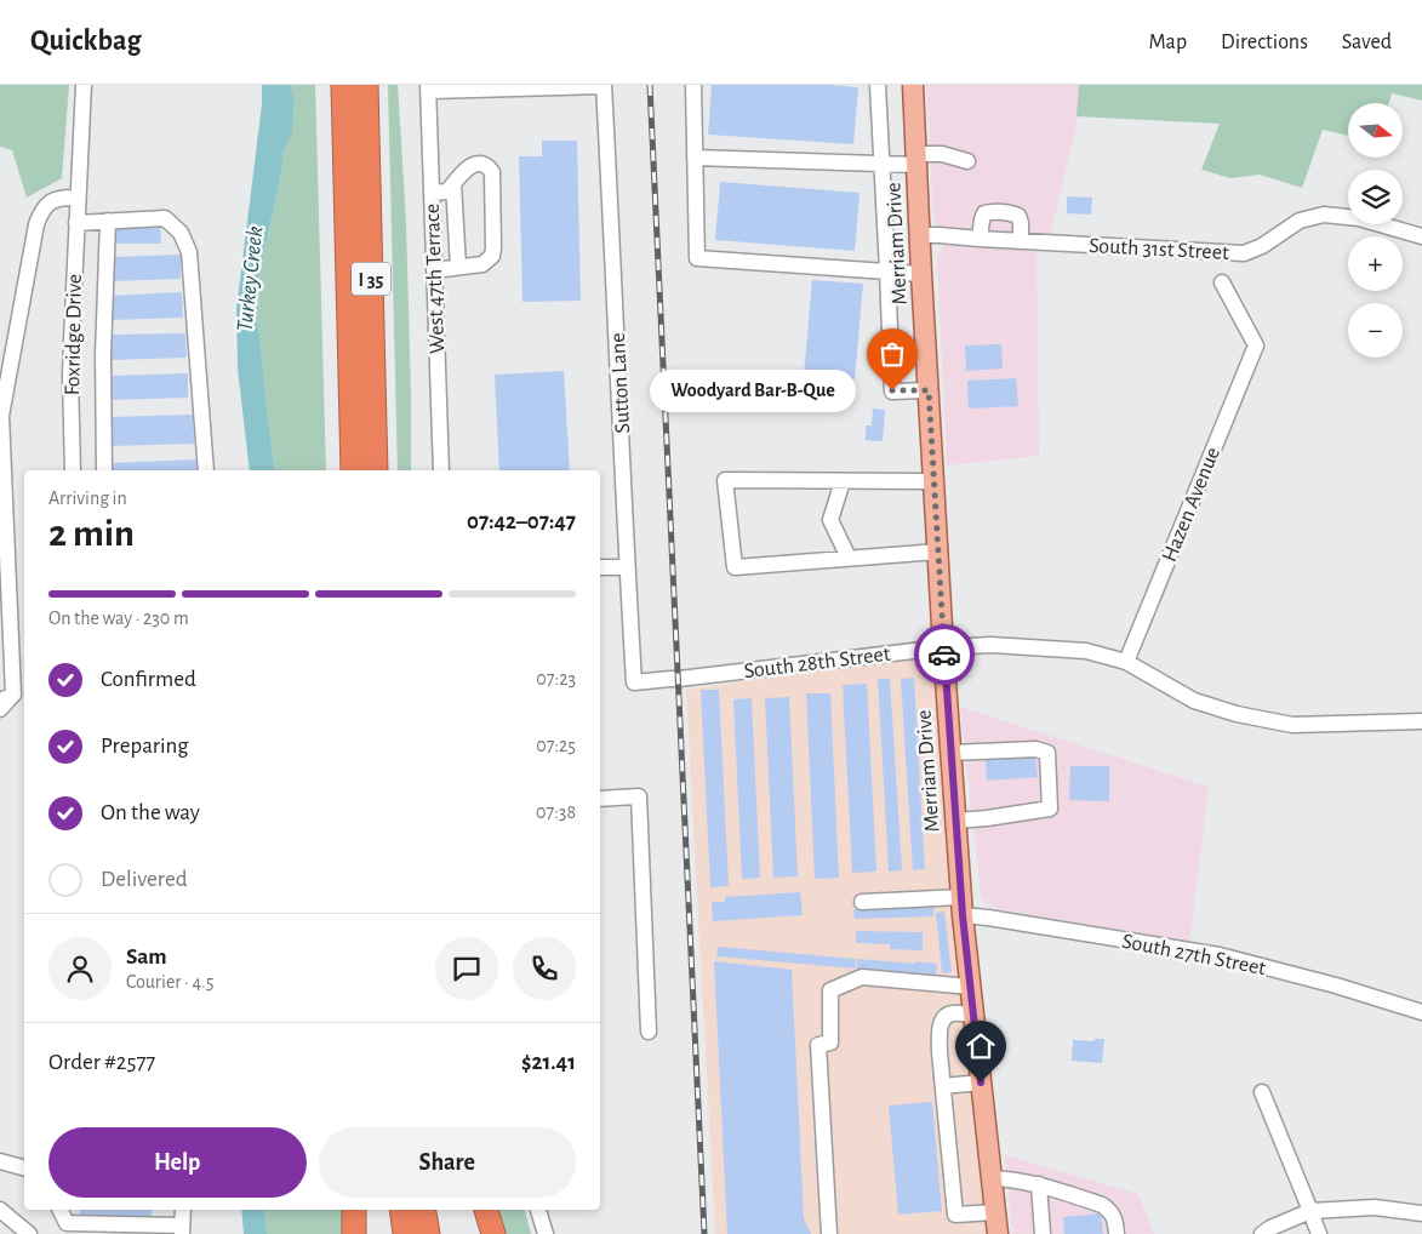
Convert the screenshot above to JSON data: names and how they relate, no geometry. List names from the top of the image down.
{
  "streets": {
    "highway": ["I 35"],
    "main road": ["Merriam Drive"],
    "street": [
      "South 31st Street",
      "West 47th Terrace",
      "Foxridge Drive",
      "Sutton Lane",
      "Hazen Avenue",
      "South 28th Street",
      "South 27th Street"
    ]
  },
  "crossings": [
    ["Merriam Drive", "South 31st Street"],
    ["Merriam Drive", "South 28th Street"],
    ["Merriam Drive", "South 27th Street"],
    ["Sutton Lane", "South 28th Street"],
    ["Hazen Avenue", "South 28th Street"]
  ],
  "water": ["Turkey Creek"],
  "places": ["Woodyard Bar-B-Que"],
  "north": "right",
  "page": {
    "header": "Quickbag",
    "nav": ["Map", "Directions", "Saved"],
    "map_buttons": ["+", "−"],
    "bubble": "Woodyard Bar-B-Que",
    "heading": ["2 min", "Arriving in", "07:42–07:47"],
    "panel": [
      "Sam",
      "Courier · 4.5",
      "Order #2577",
      "$21.41"
    ],
    "bar": "On the way · 230 m",
    "list": [
      ["Confirmed", "07:23"],
      ["Preparing", "07:25"],
      ["On the way", "07:38"],
      "Delivered"
    ],
    "buttons": ["Help", "Share"]
  }
}
